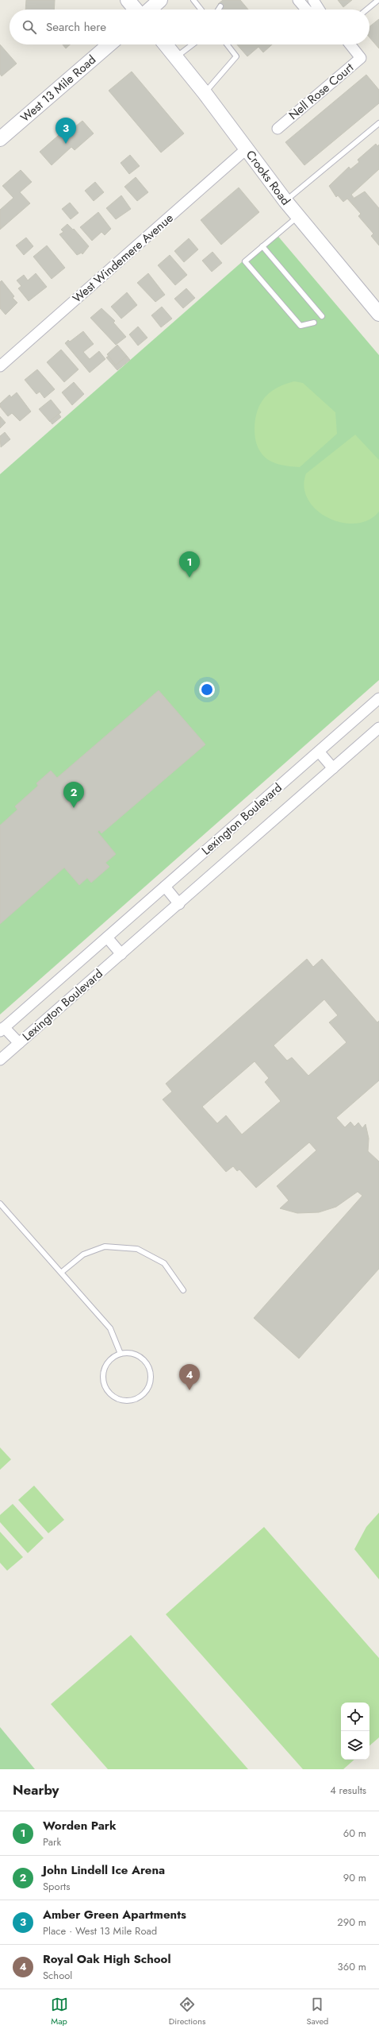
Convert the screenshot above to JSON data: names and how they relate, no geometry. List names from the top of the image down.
{
  "streets": {
    "main road": ["West 13 Mile Road", "Crooks Road"],
    "street": ["Nell Rose Court", "West Windemere Avenue", "Lexington Boulevard"]
  },
  "crossings": [
    ["Crooks Road", "West Windemere Avenue"]
  ],
  "page": {
    "search": "Search here",
    "pins": [
      "3",
      "1",
      "2",
      "4"
    ],
    "heading": ["Nearby", "4 results"],
    "list": [
      {
        "mark": "1",
        "name": "Worden Park",
        "note": "Park",
        "value": "60 m"
      },
      {
        "mark": "2",
        "name": "John Lindell Ice Arena",
        "note": "Sports",
        "value": "90 m"
      },
      {
        "mark": "3",
        "name": "Amber Green Apartments",
        "note": "Place · West 13 Mile Road",
        "value": "290 m"
      },
      {
        "mark": "4",
        "name": "Royal Oak High School",
        "note": "School",
        "value": "360 m"
      }
    ],
    "nav": ["Map", "Directions", "Saved"]
  }
}
